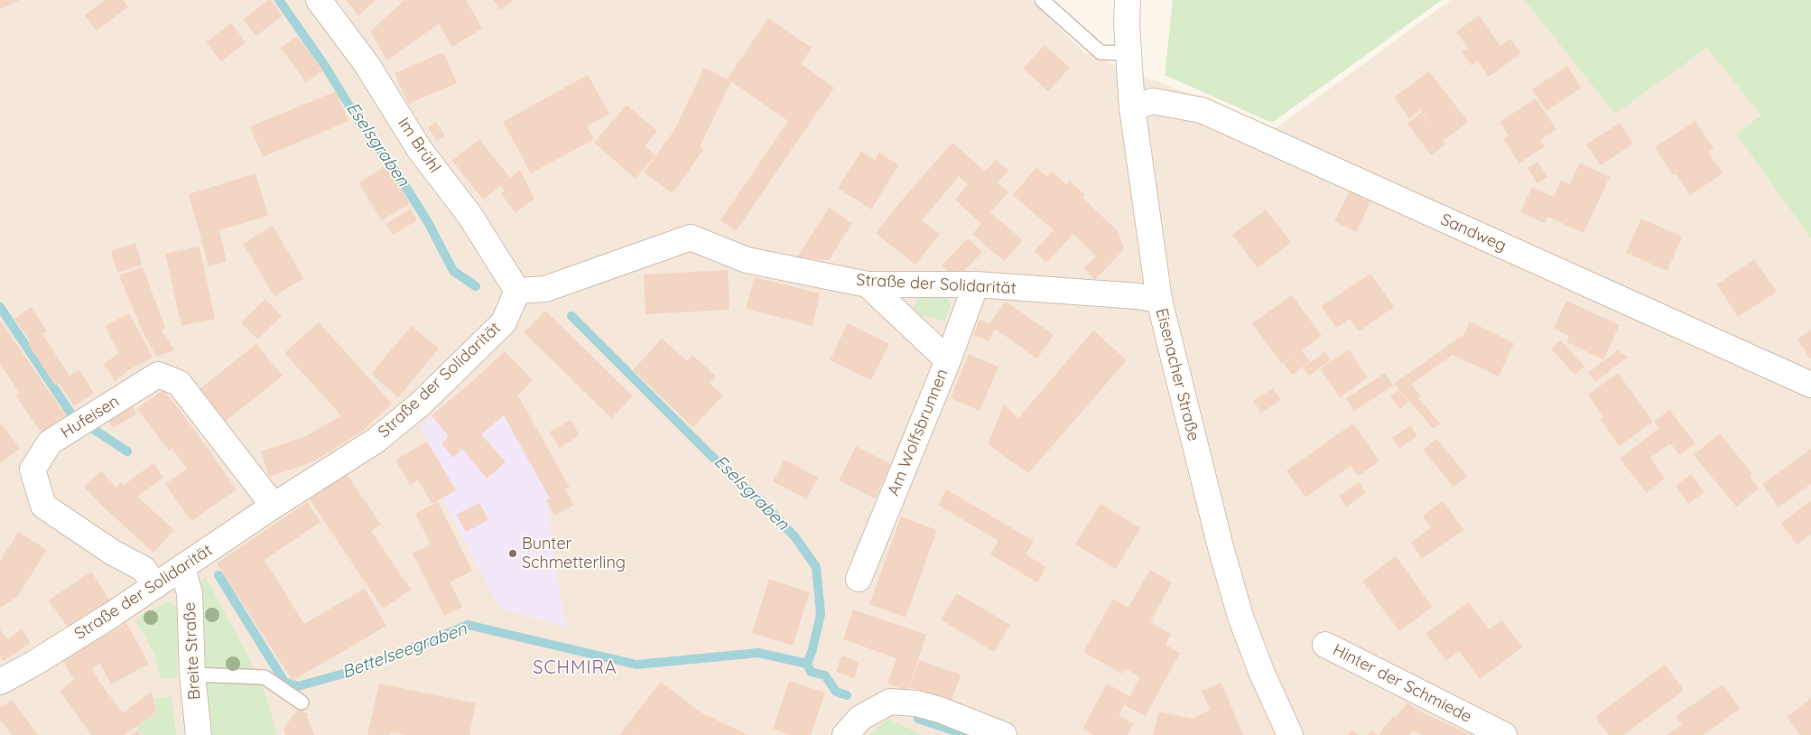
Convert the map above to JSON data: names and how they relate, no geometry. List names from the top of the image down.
{
  "streets": {
    "street": [
      "Im Brühl",
      "Sandweg",
      "Straße der Solidarität",
      "Eisenacher Straße",
      "Hufeisen",
      "Am Wolfsbrunnen",
      "Breite Straße",
      "Hinter der Schmiede"
    ]
  },
  "crossings": [
    ["Im Brühl", "Straße der Solidarität"],
    ["Sandweg", "Eisenacher Straße"],
    ["Straße der Solidarität", "Eisenacher Straße"],
    ["Straße der Solidarität", "Hufeisen"],
    ["Straße der Solidarität", "Am Wolfsbrunnen"],
    ["Straße der Solidarität", "Breite Straße"]
  ],
  "districts": ["SCHMIRA"],
  "water": ["Eselsgraben", "Bettelseegraben"],
  "places": ["Bunter Schmetterling"]
}
